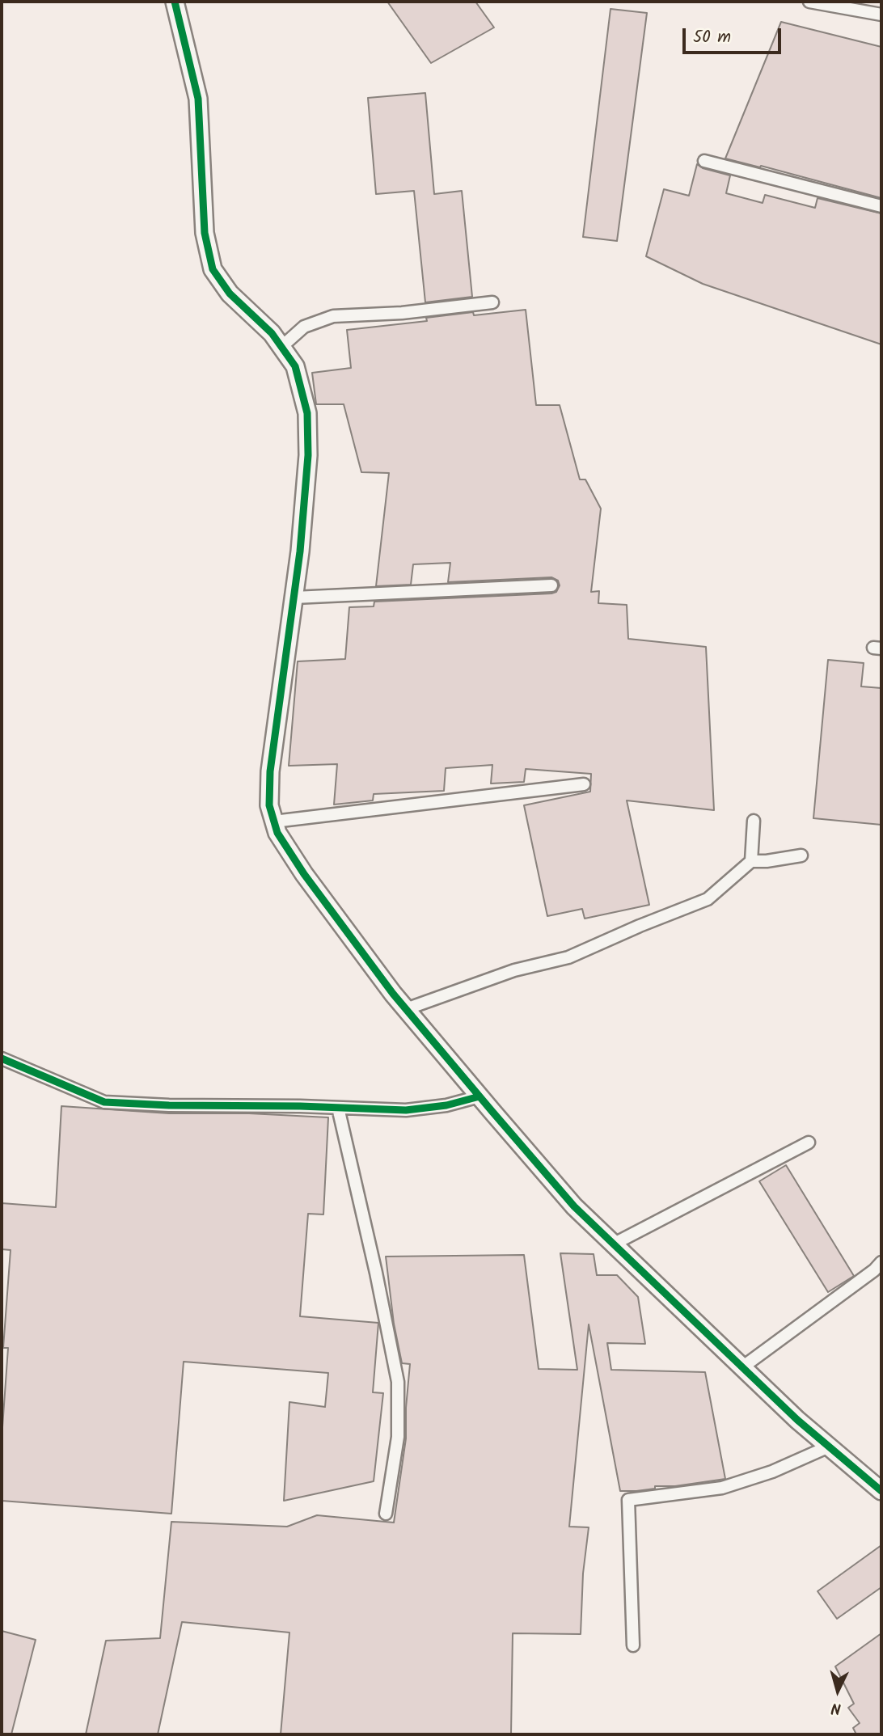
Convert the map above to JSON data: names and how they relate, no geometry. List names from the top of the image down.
{
  "scale_bar": "50 m",
  "north": "bottom"
}
